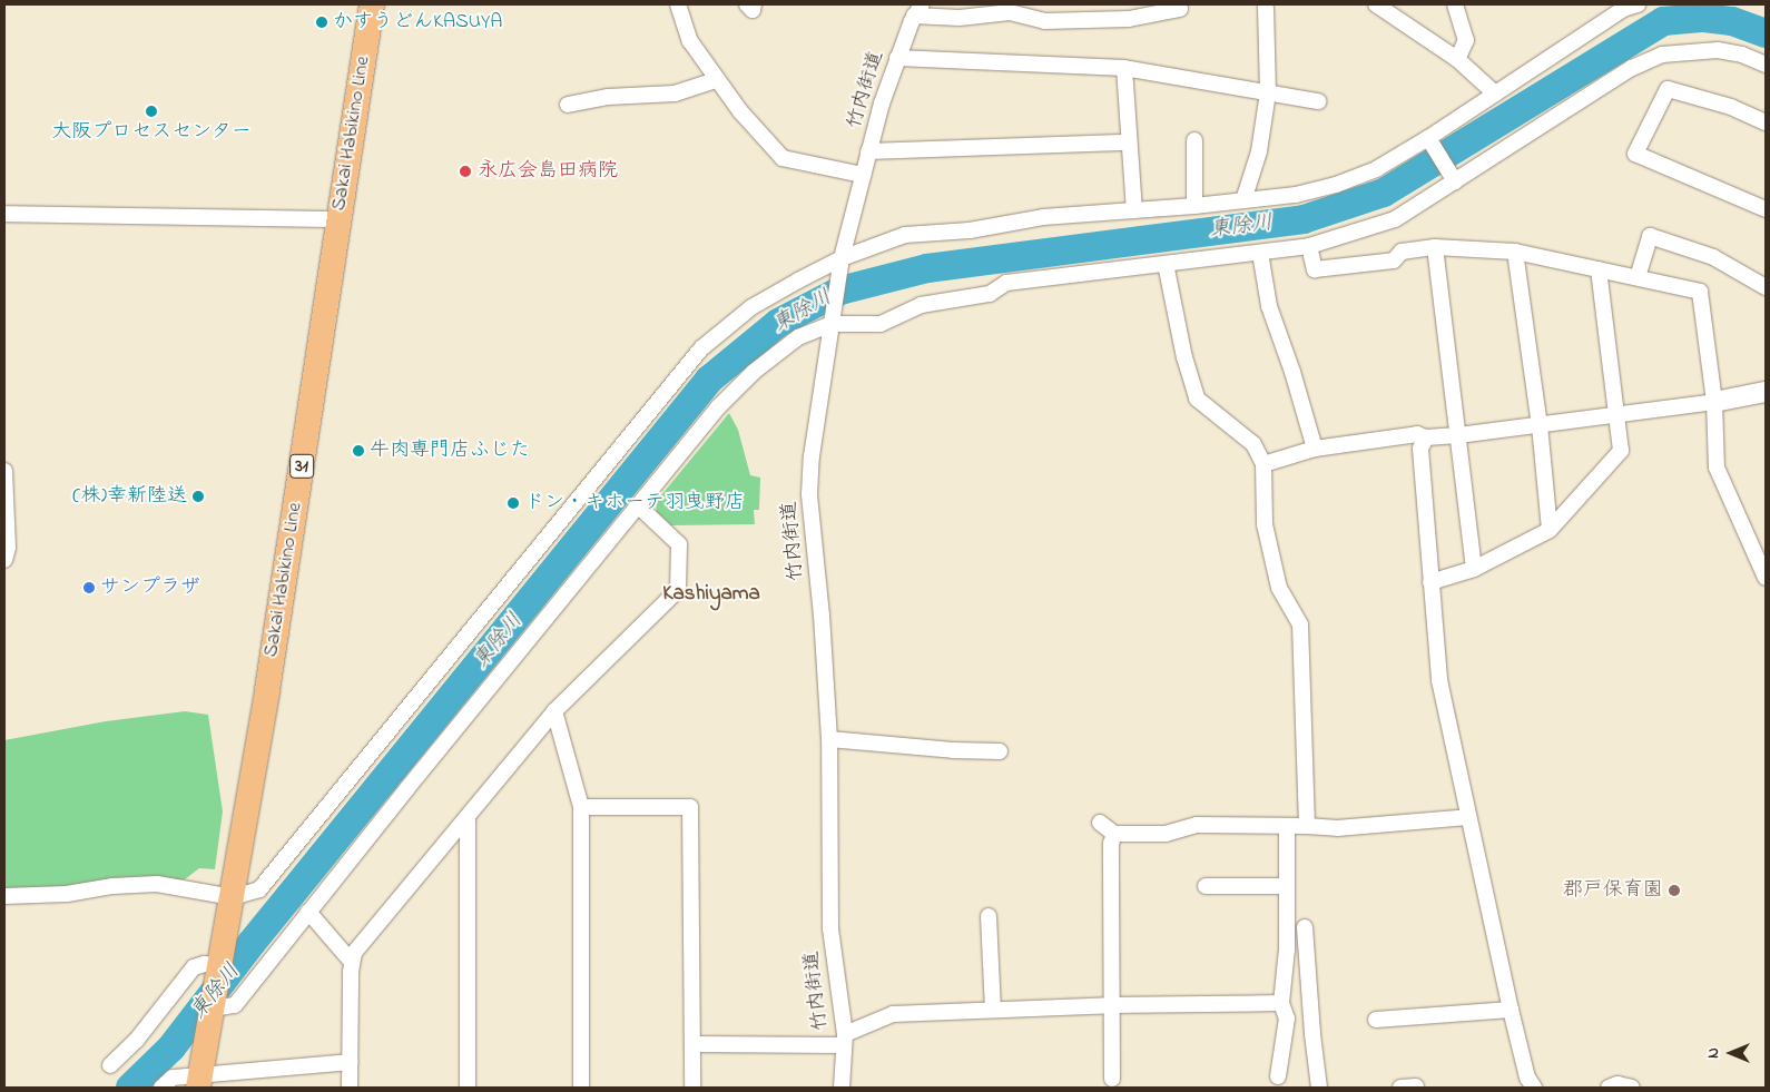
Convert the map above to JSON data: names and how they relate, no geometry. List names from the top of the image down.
{
  "streets": {
    "main road": ["Sakai Habikino Line", "31"],
    "street": ["竹内街道"]
  },
  "districts": ["Kashiyama"],
  "water": ["東除川"],
  "places": [
    "かすうどんKASUYA",
    "大阪プロセスセンター",
    "永広会島田病院",
    "牛肉専門店ふじた",
    "(株)幸新陸送",
    "ドン・キホーテ羽曳野店",
    "サンプラザ",
    "郡戸保育園"
  ],
  "north": "left"
}
